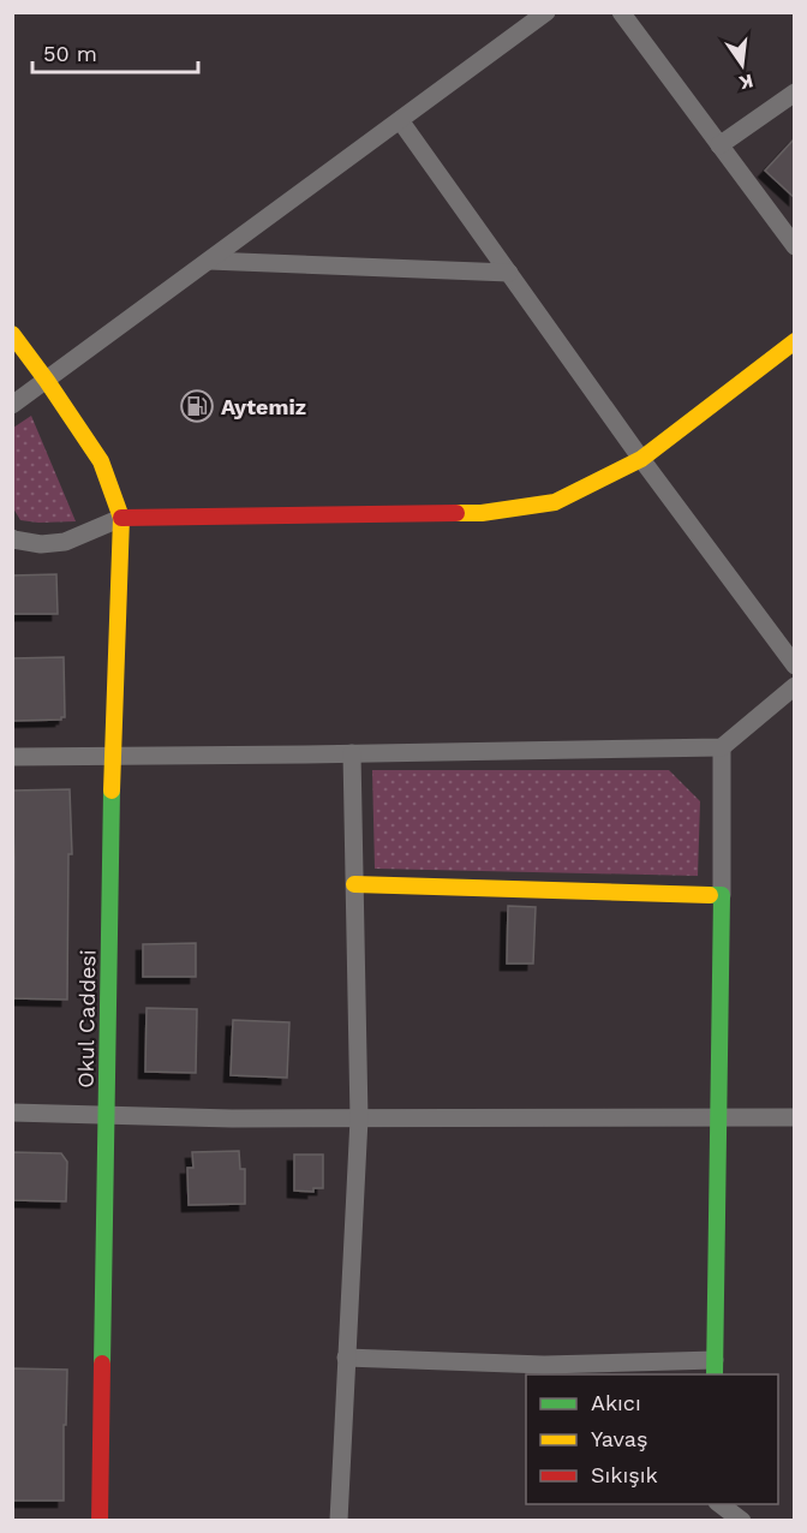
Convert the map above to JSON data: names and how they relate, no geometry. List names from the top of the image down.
{
  "streets": {
    "street": ["Okul Caddesi"]
  },
  "places": {
    "fuel station": ["Aytemiz"]
  },
  "legend": ["Akıcı", "Yavaş", "Sıkışık"],
  "scale_bar": "50 m",
  "north": "bottom"
}
